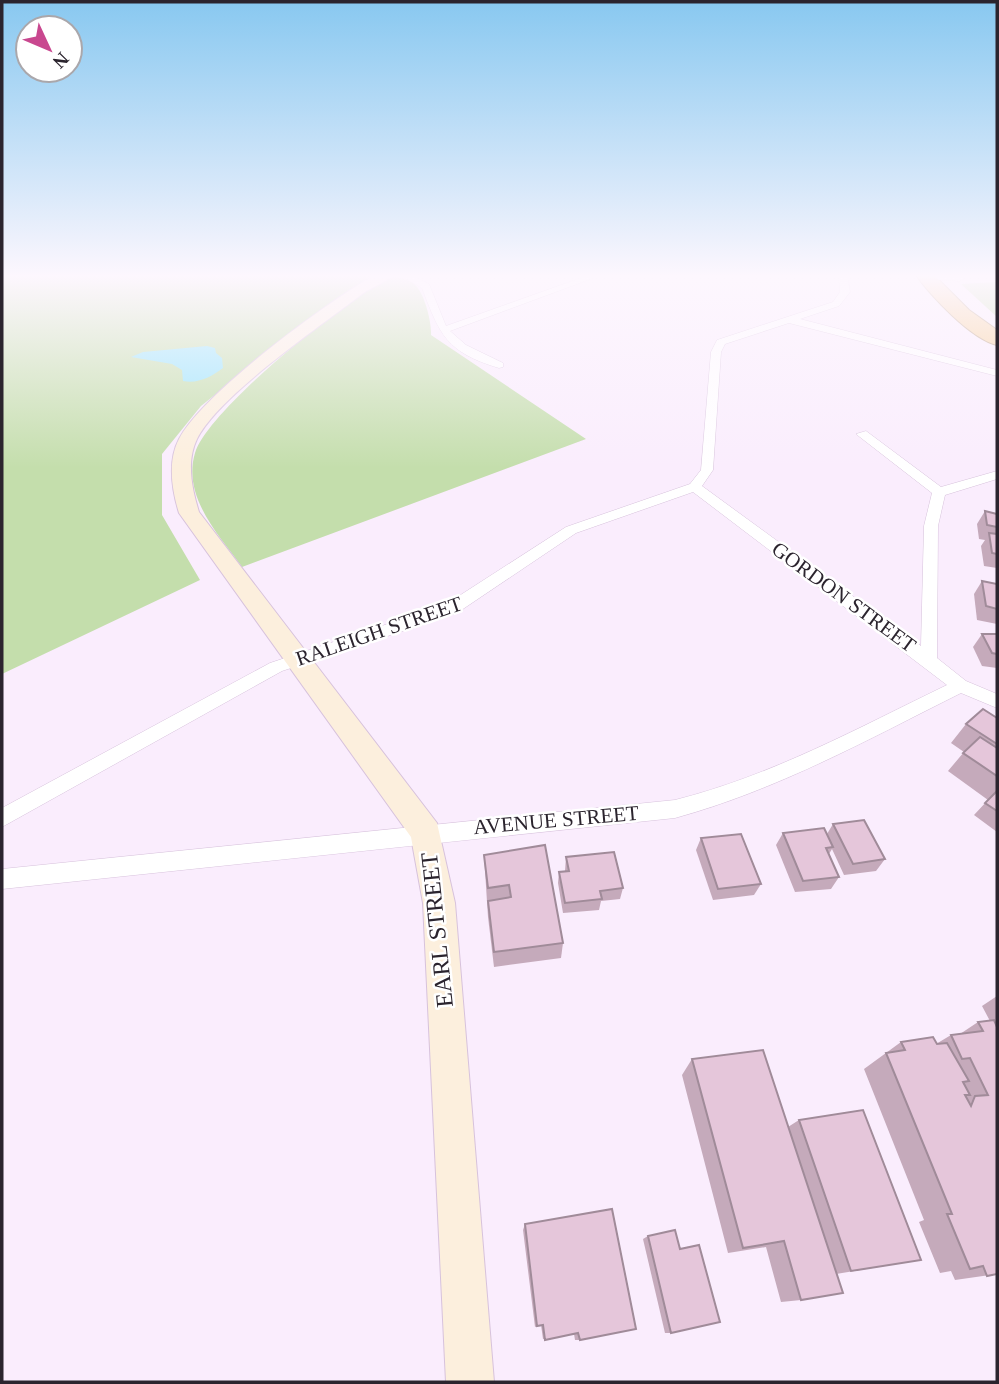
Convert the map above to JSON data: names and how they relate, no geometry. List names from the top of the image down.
{
  "streets": {
    "street": [
      "GORDON STREET",
      "RALEIGH STREET",
      "AVENUE STREET",
      "EARL STREET"
    ]
  },
  "crossings": [
    ["GORDON STREET", "RALEIGH STREET"],
    ["GORDON STREET", "AVENUE STREET"],
    ["RALEIGH STREET", "EARL STREET"],
    ["AVENUE STREET", "EARL STREET"]
  ],
  "north": "bottom right"
}
